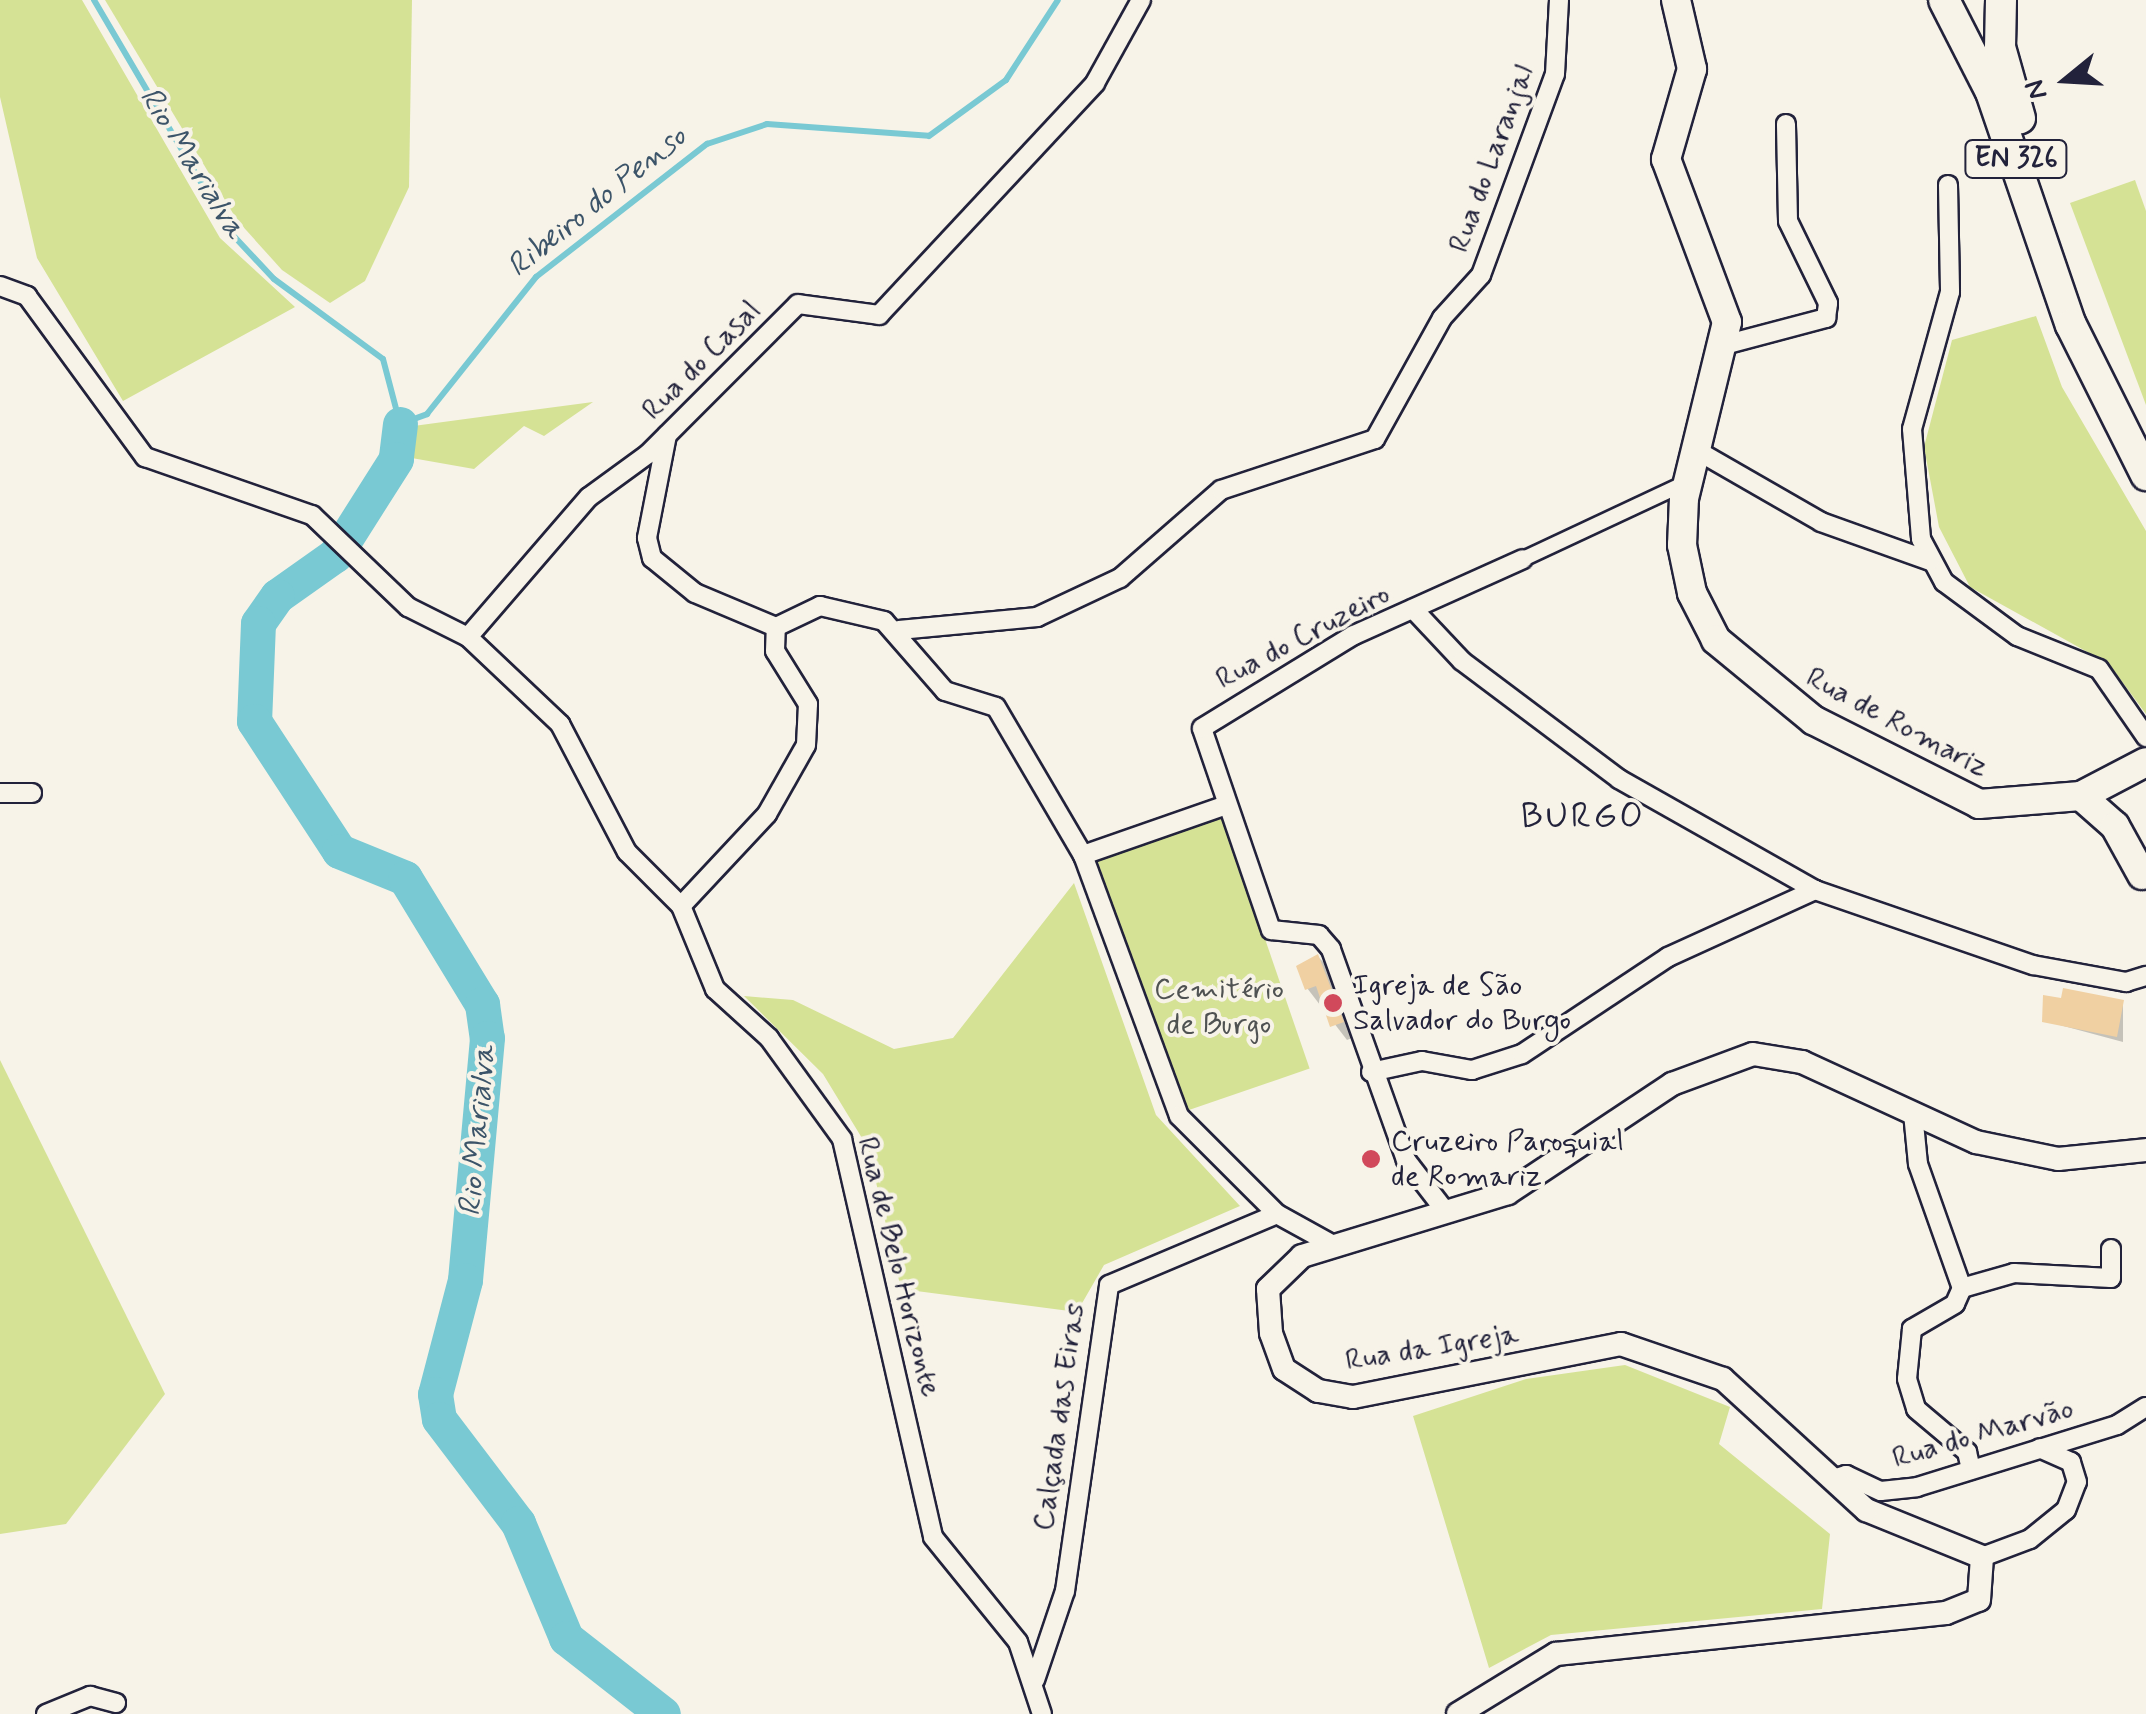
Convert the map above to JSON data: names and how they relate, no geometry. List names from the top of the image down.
{
  "streets": {
    "main road": ["EN 326", "Rua de Romariz"],
    "street": [
      "Rua do Laranjal",
      "Rua do Casal",
      "Rua do Cruzeiro",
      "Rua de Belo Horizonte",
      "Rua da Igreja",
      "Calçada das Eiras",
      "Rua do Marvão"
    ]
  },
  "crossings": [
    ["Rua do Casal", "Rua de Belo Horizonte"],
    ["Rua do Cruzeiro", "Rua de Romariz"],
    ["Rua de Belo Horizonte", "Calçada das Eiras"],
    ["Rua da Igreja", "Rua do Marvão"]
  ],
  "districts": ["BURGO"],
  "water": ["Rio Marialva", "Ribeiro do Penso"],
  "parks": ["Cemitério de Burgo"],
  "places": ["Igreja de São Salvador do Burgo", "Cruzeiro Paroquial de Romariz"],
  "north": "left"
}
